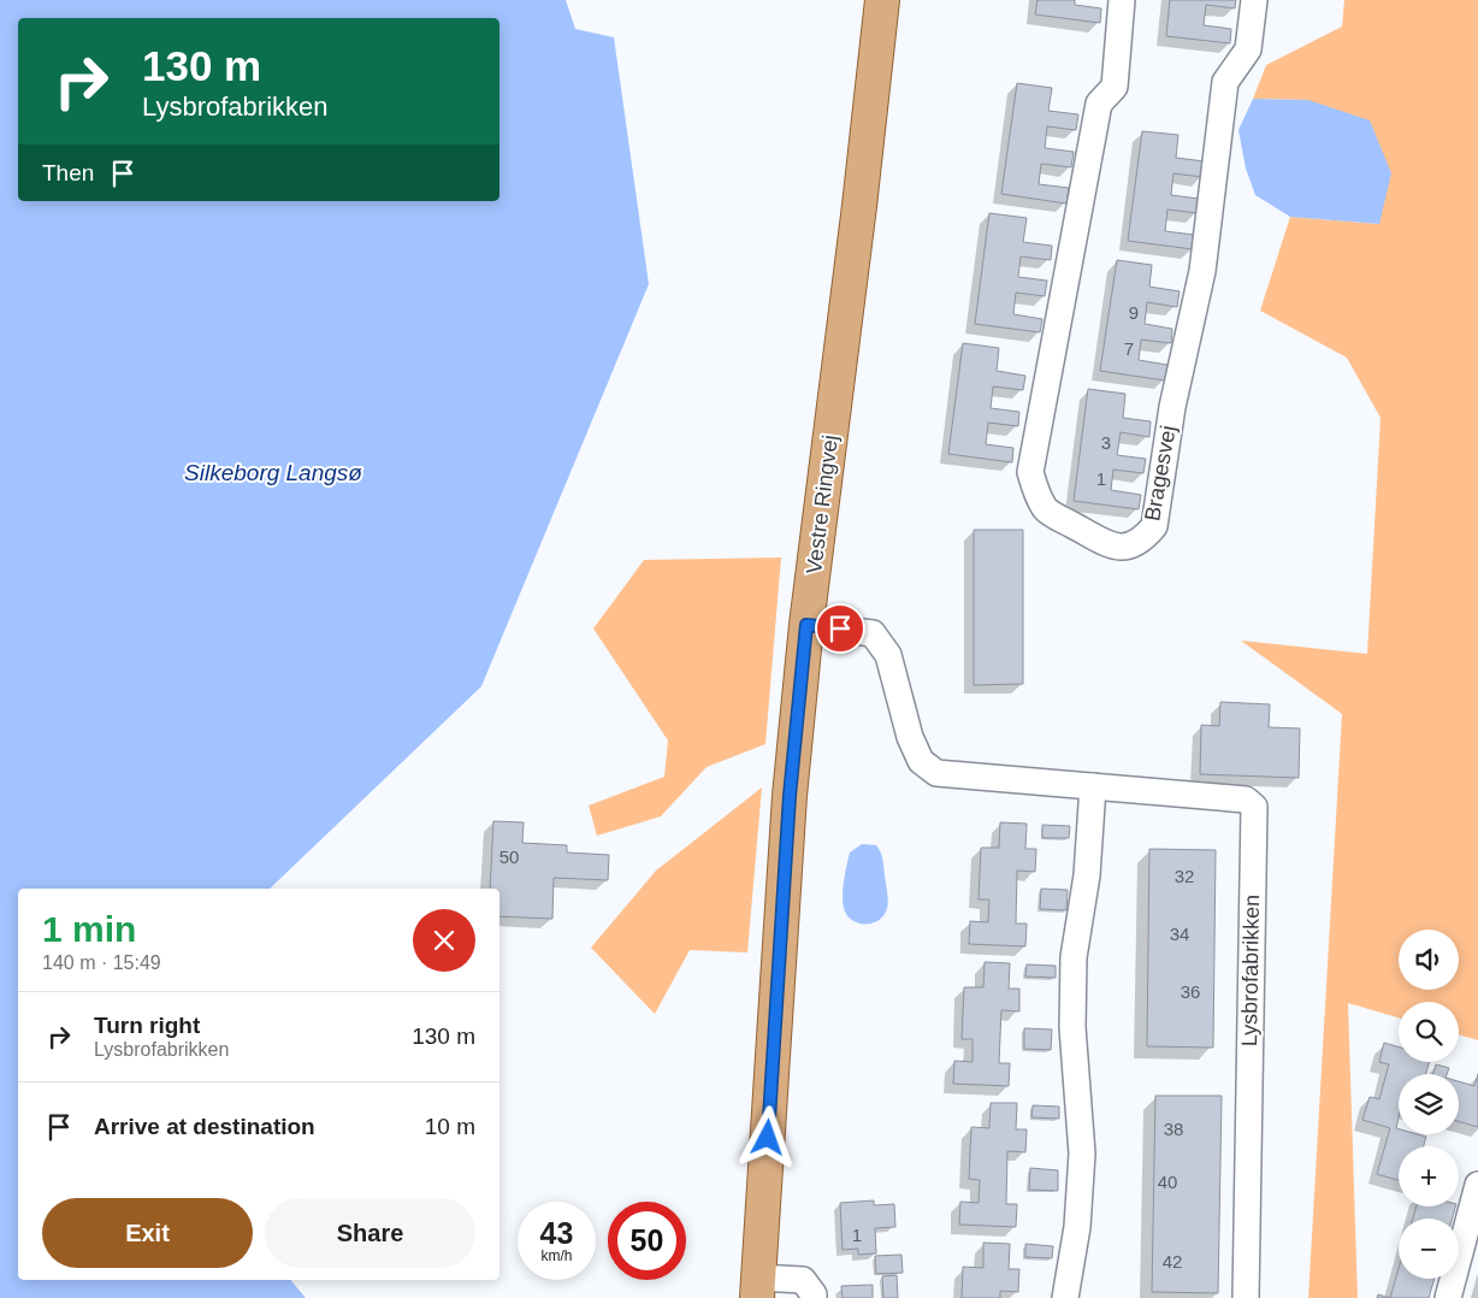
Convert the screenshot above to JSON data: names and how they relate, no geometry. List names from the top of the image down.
{
  "streets": {
    "main road": ["Vestre Ringvej"],
    "street": ["Bragesvej", "Lysbrofabrikken"]
  },
  "crossings": [
    ["Vestre Ringvej", "Lysbrofabrikken"]
  ],
  "water": ["Silkeborg Langsø"],
  "house_numbers": [
    "9",
    "7",
    "3",
    "1",
    "50",
    "32",
    "34",
    "36",
    "38",
    "40",
    "1",
    "42"
  ],
  "page": {
    "turn": ["130 m", "Lysbrofabrikken"],
    "then": "Then",
    "heading": ["1 min", "140 m · 15:49"],
    "map_buttons": ["+", "−"],
    "list": [
      {
        "name": "Turn right",
        "note": "Lysbrofabrikken",
        "value": "130 m"
      },
      {
        "name": "Arrive at destination",
        "value": "10 m"
      }
    ],
    "buttons": ["Exit", "Share"],
    "speed": "43 km/h",
    "limit": "50"
  }
}
